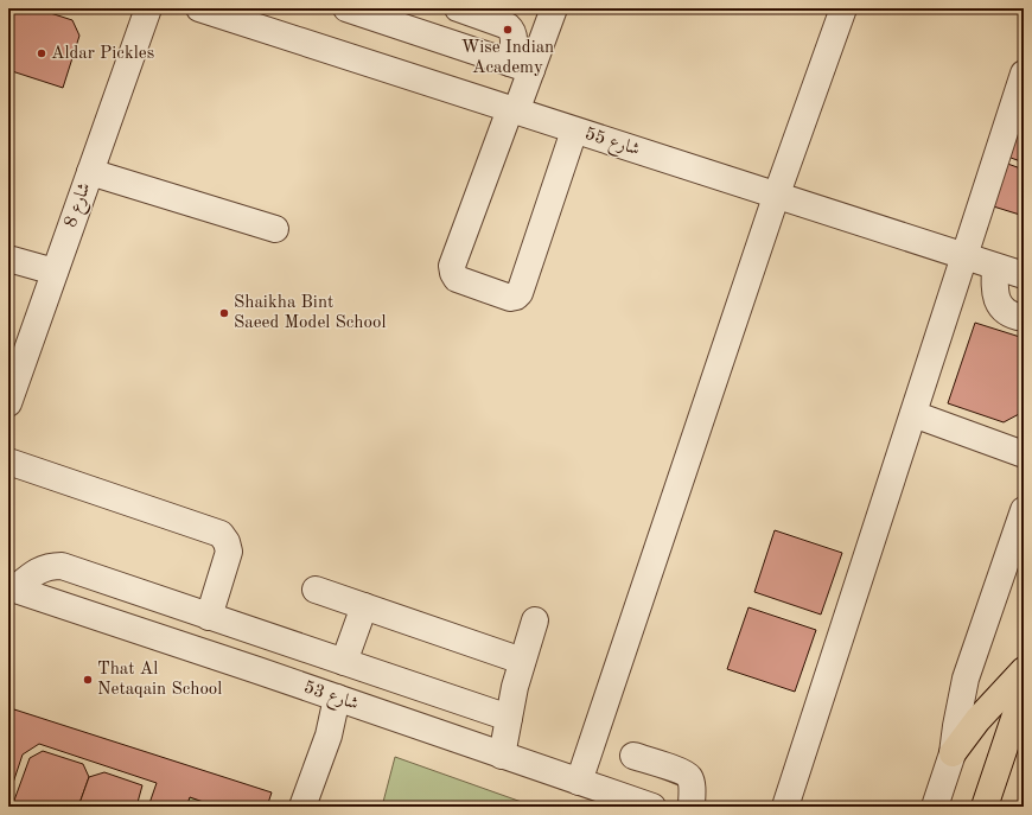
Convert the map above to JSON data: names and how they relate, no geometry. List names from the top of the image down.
{
  "streets": {
    "street": ["شارع 55", "شارع 8", "شارع 53"]
  },
  "places": [
    "Wise Indian Academy",
    "Aldar Pickles",
    "Shaikha Bint Saeed Model School",
    "That Al Netaqain School"
  ]
}
